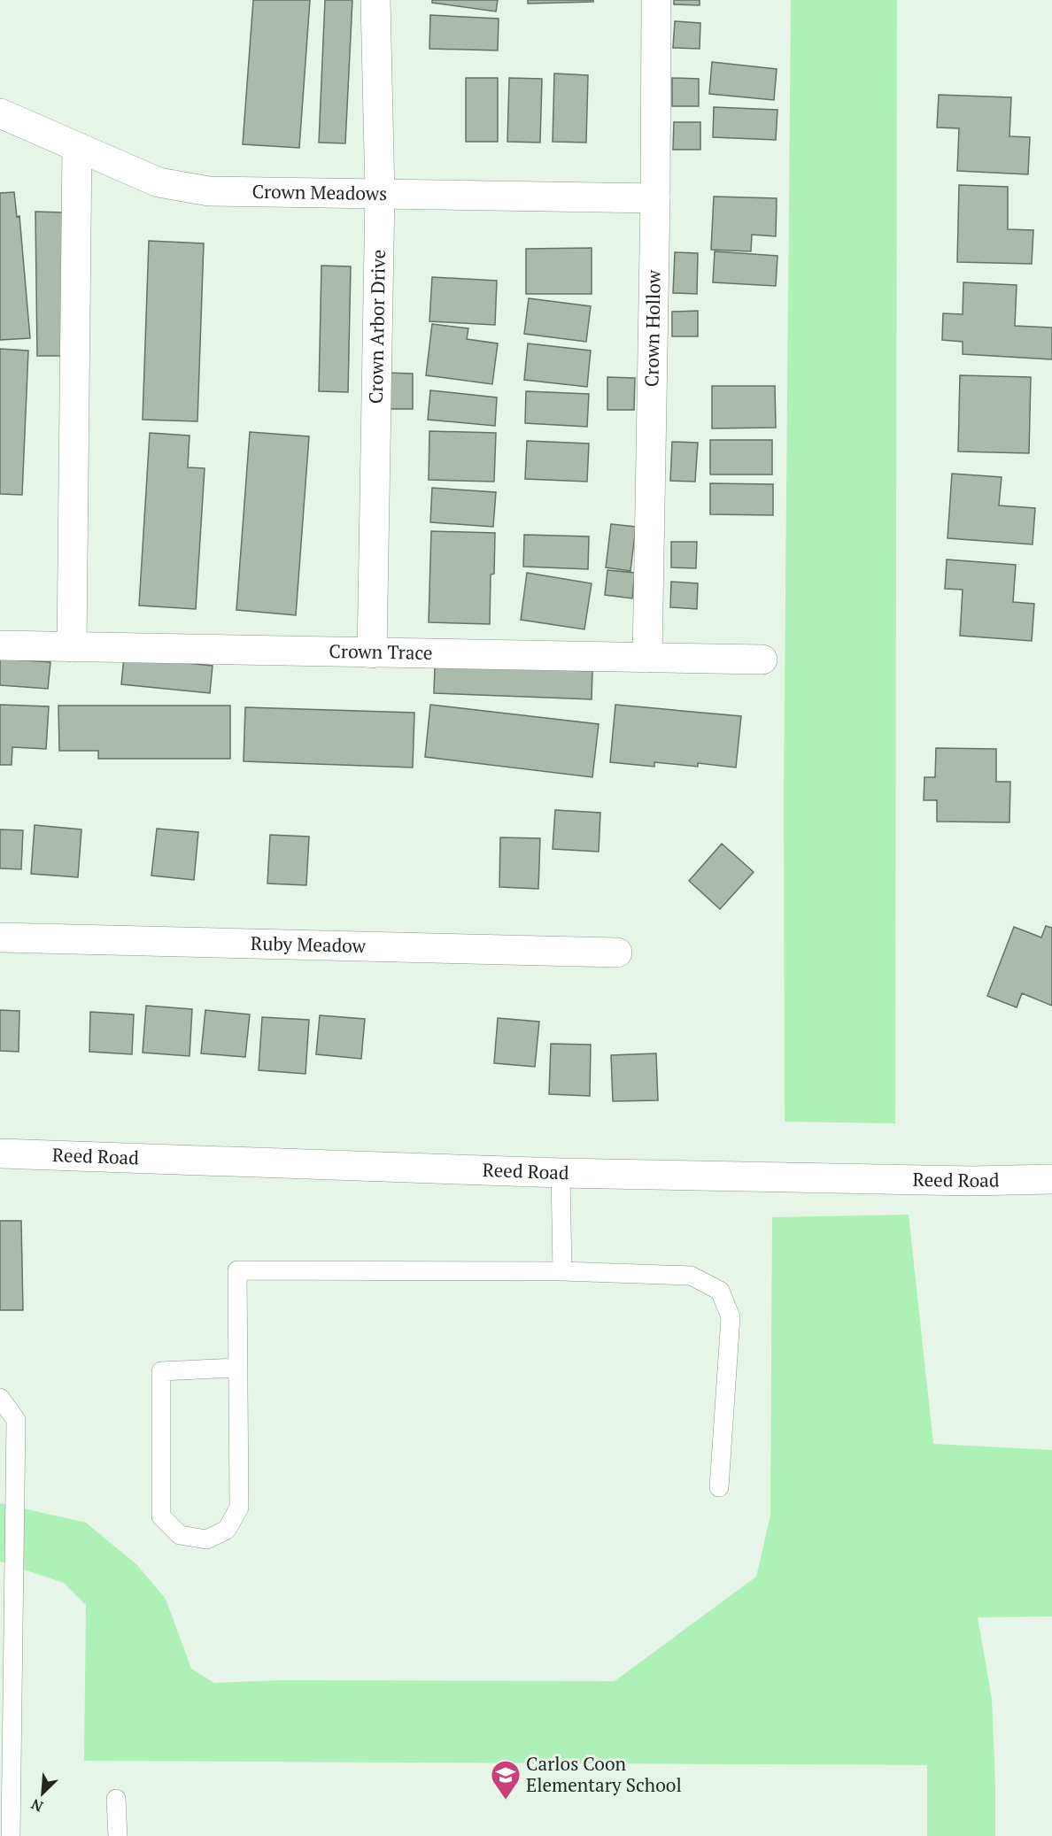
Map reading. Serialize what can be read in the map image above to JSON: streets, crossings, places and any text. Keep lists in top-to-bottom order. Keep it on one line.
{"streets":{"street":["Crown Meadows","Crown Arbor Drive","Crown Hollow","Crown Trace","Ruby Meadow","Reed Road"]},"crossings":[["Crown Meadows","Crown Arbor Drive"],["Crown Meadows","Crown Hollow"],["Crown Arbor Drive","Crown Trace"],["Crown Hollow","Crown Trace"]],"places":{"school or university":["Carlos Coon Elementary School"]},"north":"bottom left"}
